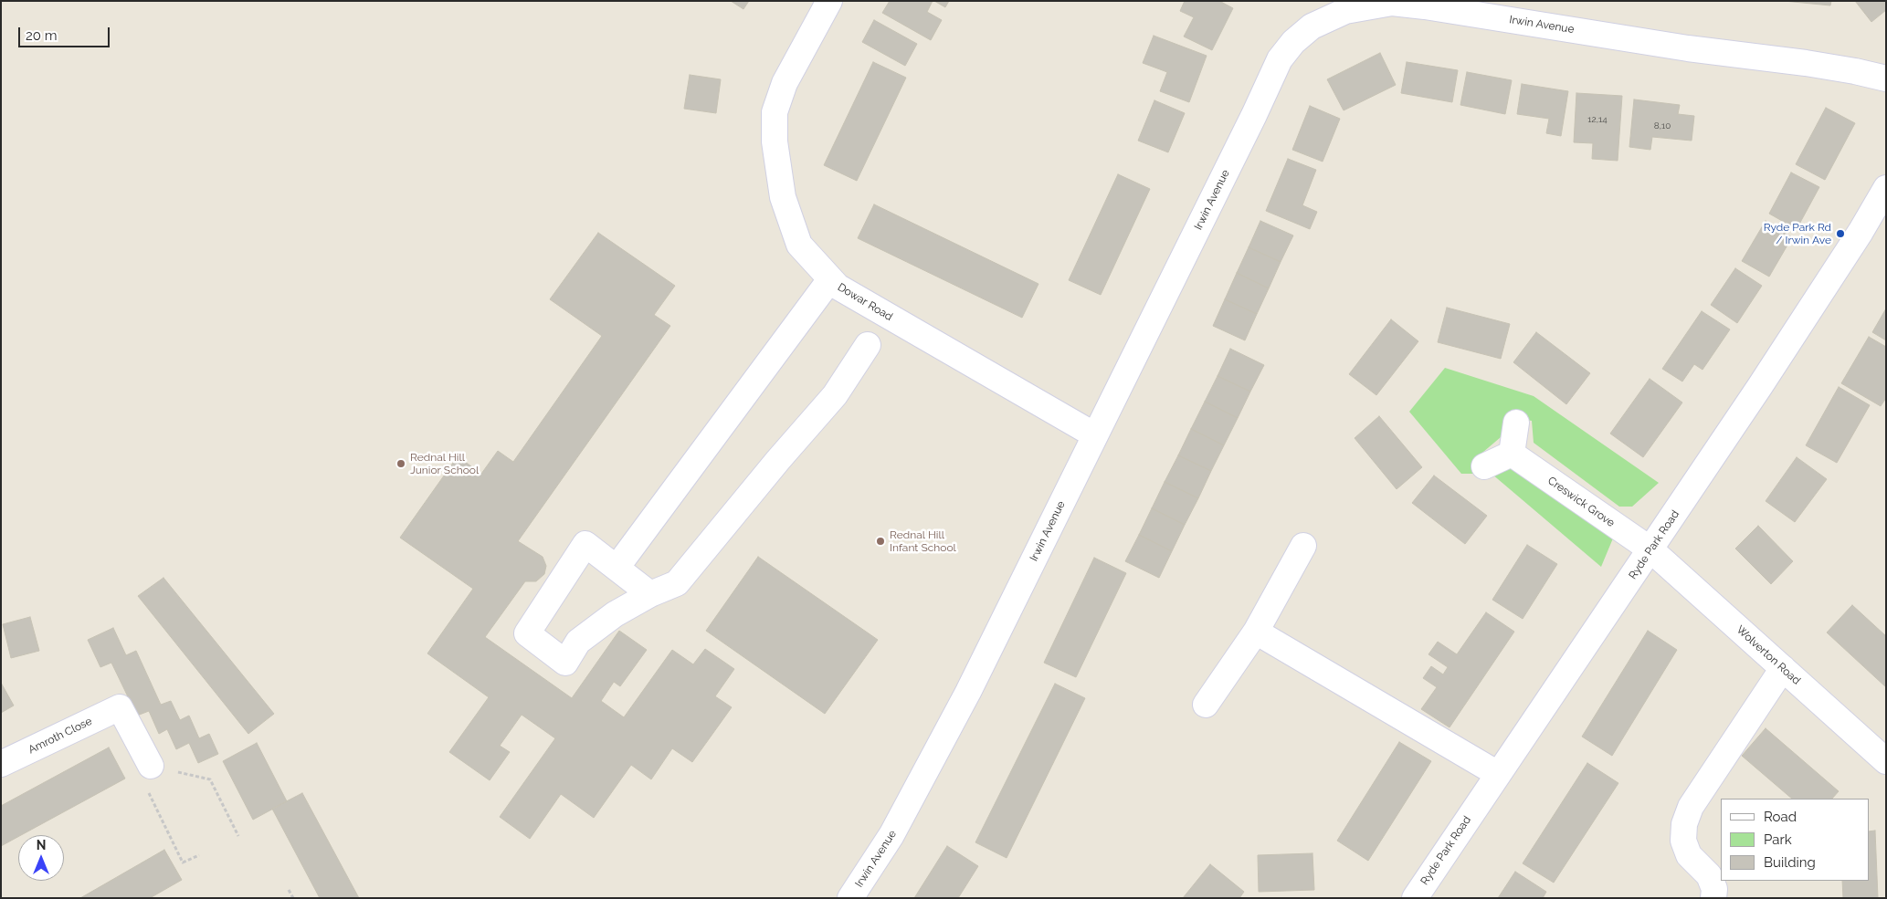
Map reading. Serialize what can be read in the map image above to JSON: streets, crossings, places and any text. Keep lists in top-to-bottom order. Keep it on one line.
{"streets":{"street":["Irwin Avenue","Dowar Road","Creswick Grove","Ryde Park Road","Wolverton Road","Amroth Close"]},"crossings":[["Irwin Avenue","Dowar Road"],["Creswick Grove","Ryde Park Road"],["Creswick Grove","Wolverton Road"],["Ryde Park Road","Wolverton Road"]],"places":["Ryde Park Rd / Irwin Ave","Rednal Hill Junior School","Rednal Hill Infant School"],"house_numbers":["12,14","8,10"],"legend":["Road","Park","Building"],"scale_bar":"20 m","north":"top"}
